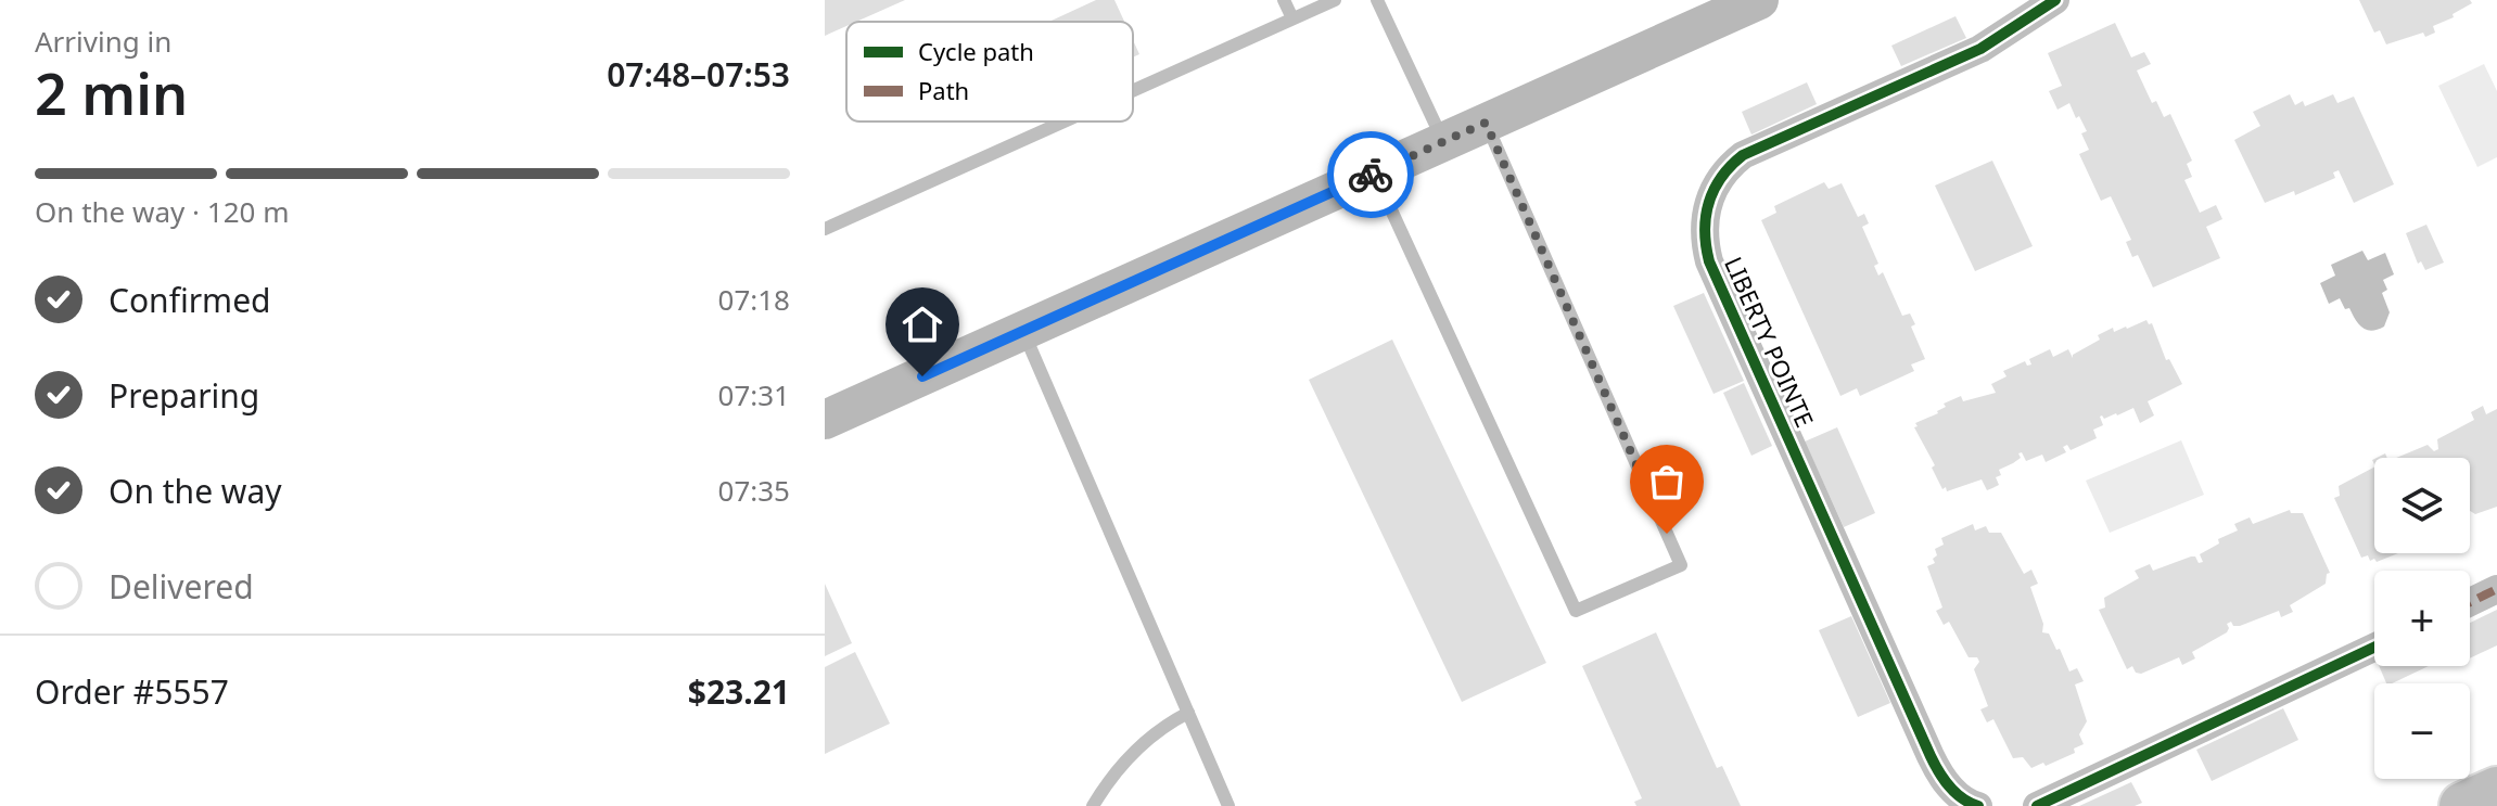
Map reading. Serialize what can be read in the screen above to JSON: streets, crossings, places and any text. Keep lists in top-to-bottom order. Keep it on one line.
{"streets":{"street":["LIBERTY POINTE"]},"legend":["Cycle path","Path"],"page":{"heading":["2 min","Arriving in","07:48–07:53"],"panel":["Order #5557","$23.21"],"bar":"On the way · 120 m","list":[["Confirmed","07:18"],["Preparing","07:31"],["On the way","07:35"],"Delivered"],"map_buttons":["+","−"]}}
